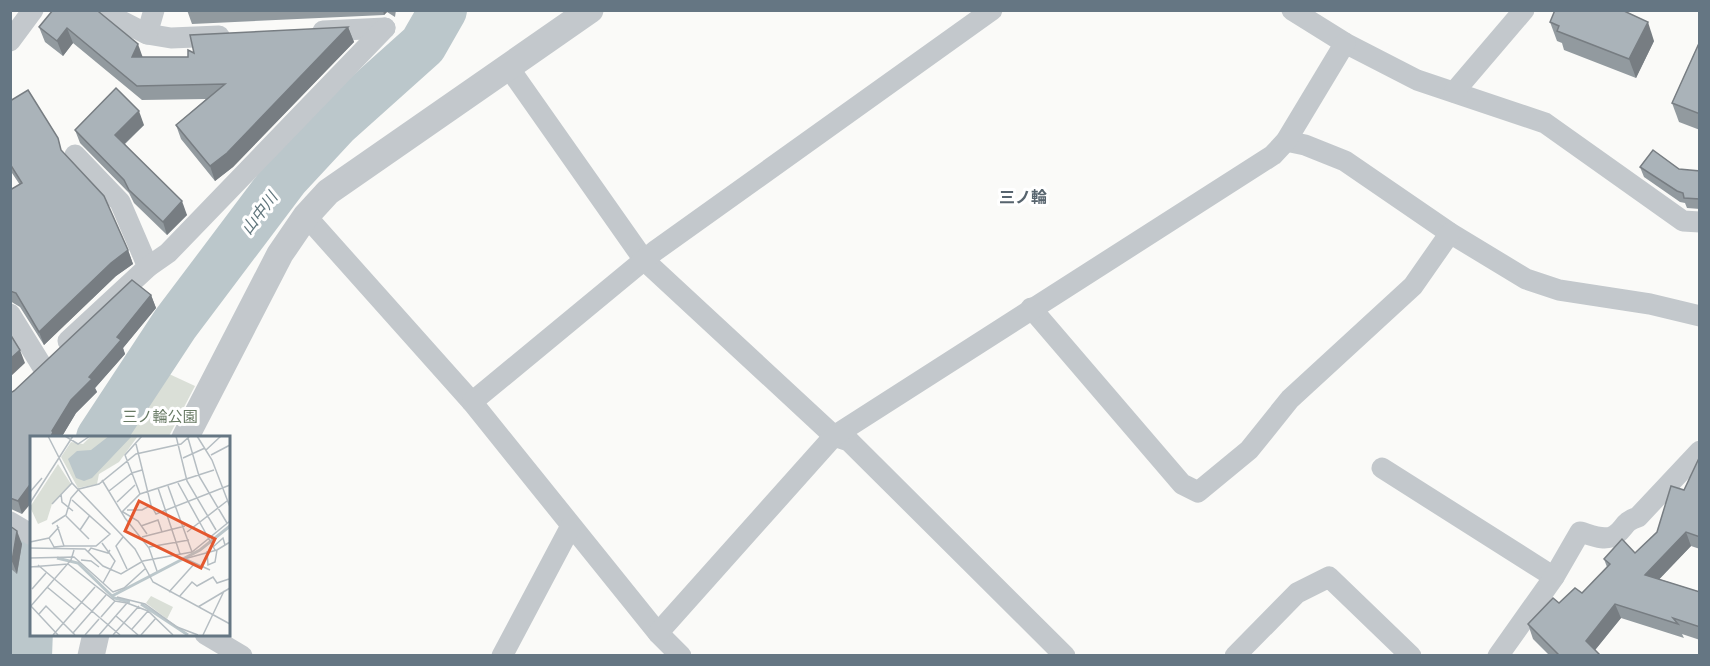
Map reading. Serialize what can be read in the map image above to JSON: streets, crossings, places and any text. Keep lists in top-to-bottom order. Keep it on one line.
{"districts":["三ノ輪"],"water":["山中川"],"parks":["三ノ輪公園"]}
